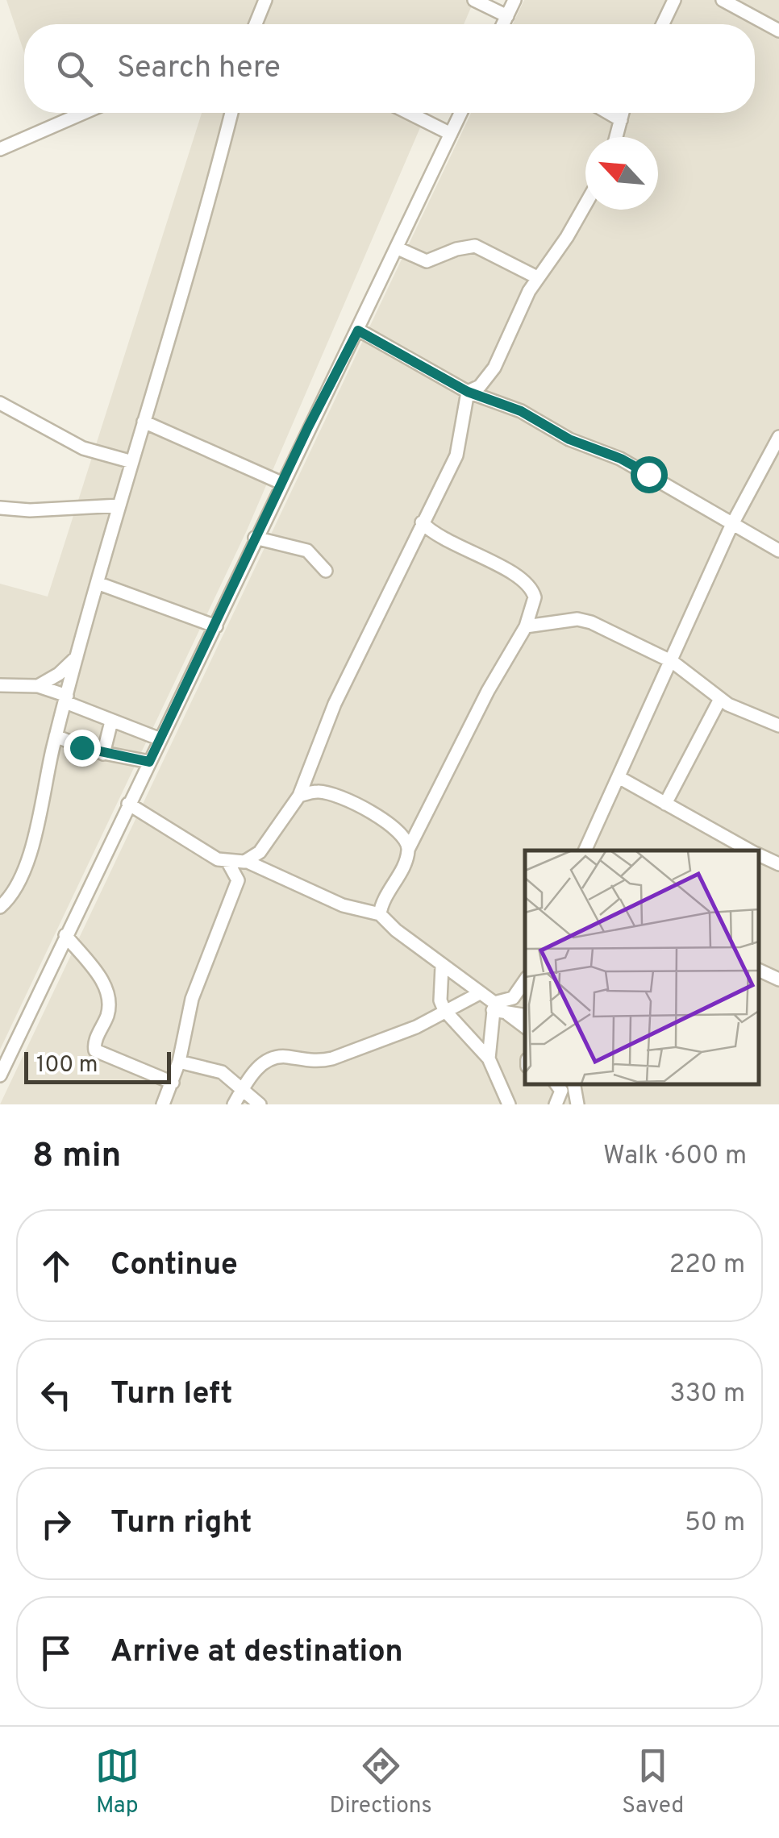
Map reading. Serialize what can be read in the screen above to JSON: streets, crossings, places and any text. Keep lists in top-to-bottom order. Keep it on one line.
{"scale_bar":"100 m","north":"top left","page":{"search":"Search here","scale":"100 m","heading":["8 min","Walk · 600 m"],"list":[["Continue","220 m"],["Turn left","330 m"],["Turn right","50 m"],"Arrive at destination"],"nav":["Map","Directions","Saved"]}}
